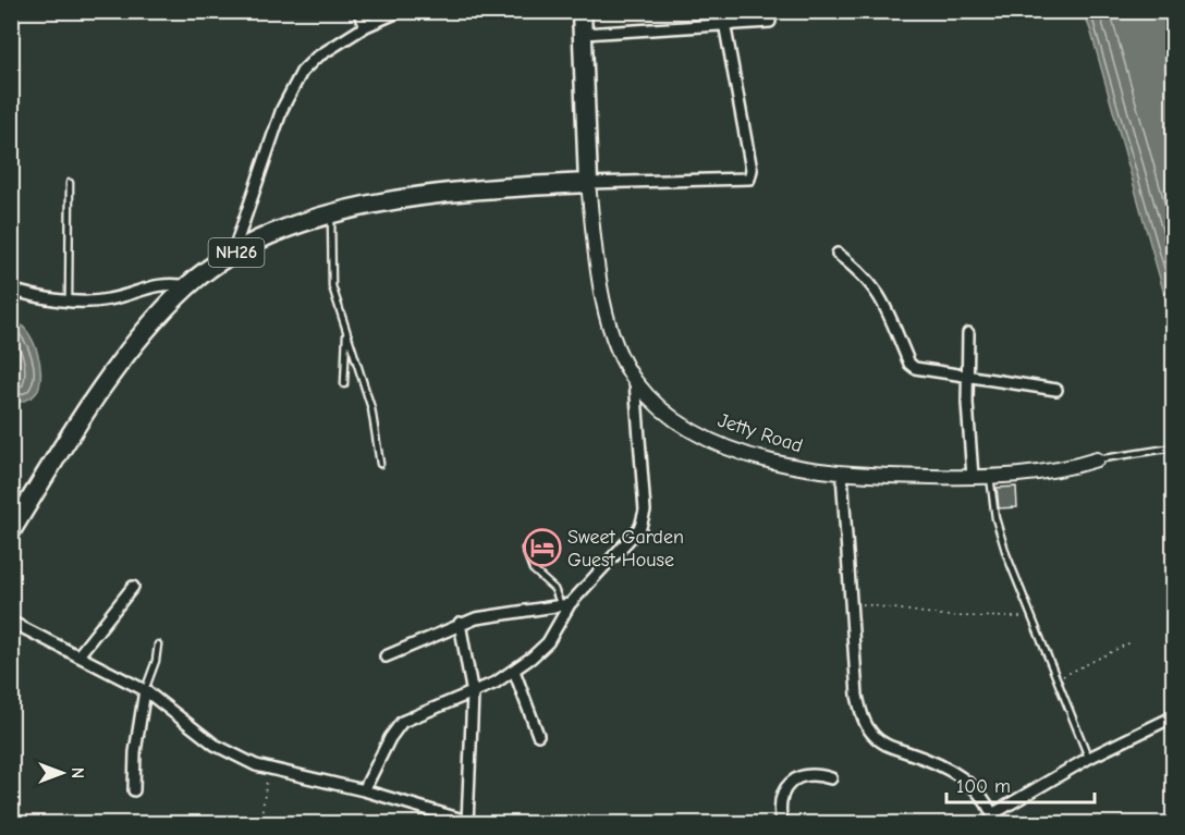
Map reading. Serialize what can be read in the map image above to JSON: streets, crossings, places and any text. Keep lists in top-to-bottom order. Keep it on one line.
{"streets":{"highway":["NH26"],"street":["Jetty Road"]},"crossings":[["NH26","Jetty Road"]],"places":{"hotel":["Sweet Garden Guest House"]},"scale_bar":"100 m","north":"right"}
